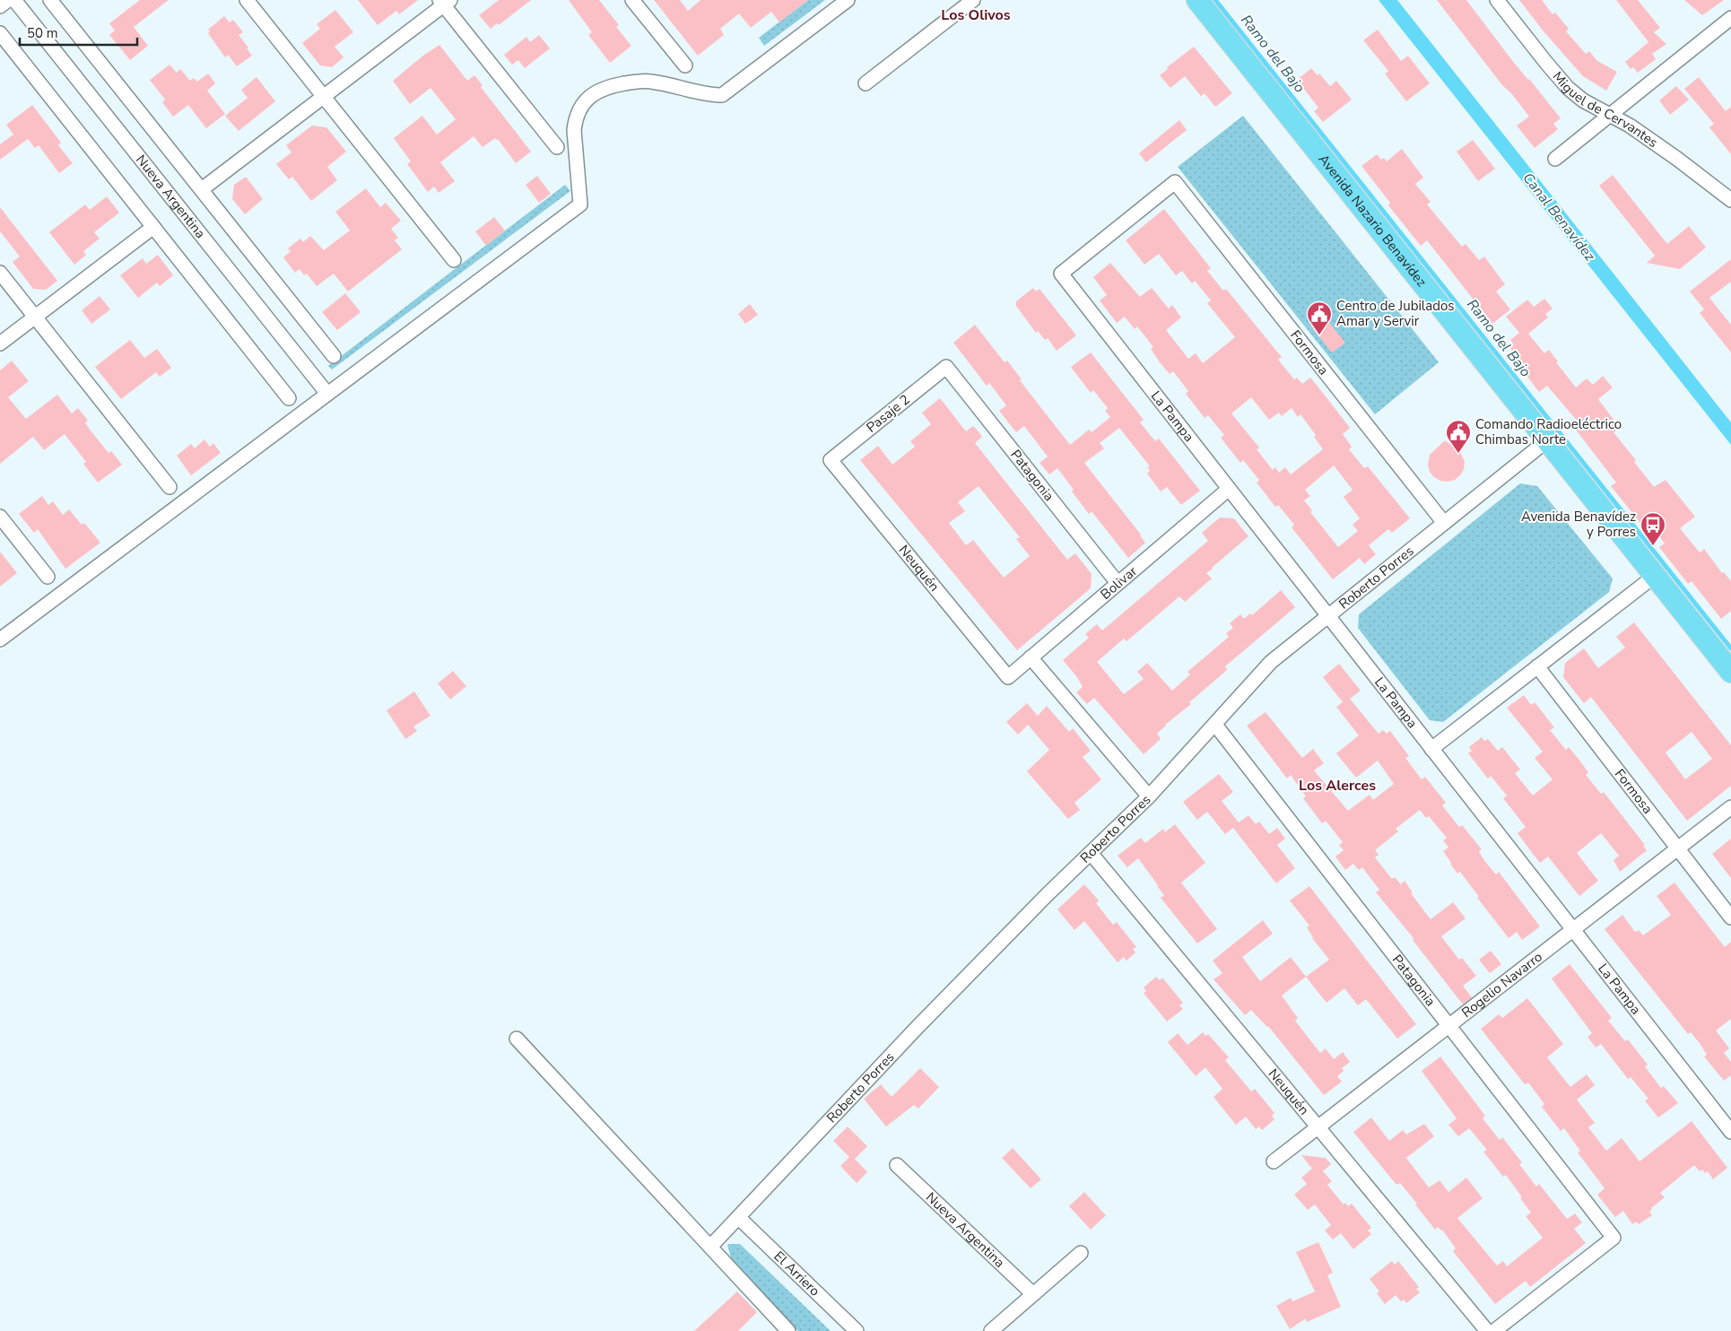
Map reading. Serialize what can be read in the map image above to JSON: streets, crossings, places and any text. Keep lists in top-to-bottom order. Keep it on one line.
{"streets":{"main road":["Avenida Nazario Benavídez"],"street":["Miguel de Cervantes","Nueva Argentina","Formosa","Pasaje 2","La Pampa","Patagonia","Neuquén","Roberto Porres","Bolivar","Rogelio Navarro","El Arriero"]},"crossings":[["Avenida Nazario Benavídez","Roberto Porres"],["Formosa","La Pampa"],["Formosa","Roberto Porres"],["Formosa","Rogelio Navarro"],["Pasaje 2","Patagonia"],["Pasaje 2","Neuquén"],["La Pampa","Roberto Porres"],["La Pampa","Bolivar"],["La Pampa","Rogelio Navarro"],["Patagonia","Roberto Porres"],["Patagonia","Bolivar"],["Patagonia","Rogelio Navarro"],["Neuquén","Roberto Porres"],["Neuquén","Bolivar"],["Neuquén","Rogelio Navarro"],["Roberto Porres","El Arriero"]],"districts":["Los Olivos","Los Alerces"],"water":["Ramo del Bajo","Canal Benavídez"],"places":{"public building":["Centro de Jubilados Amar y Servir","Comando Radioeléctrico Chimbas Norte"],"bus stop":["Avenida Benavídez y Porres"]},"scale_bar":"50 m"}
